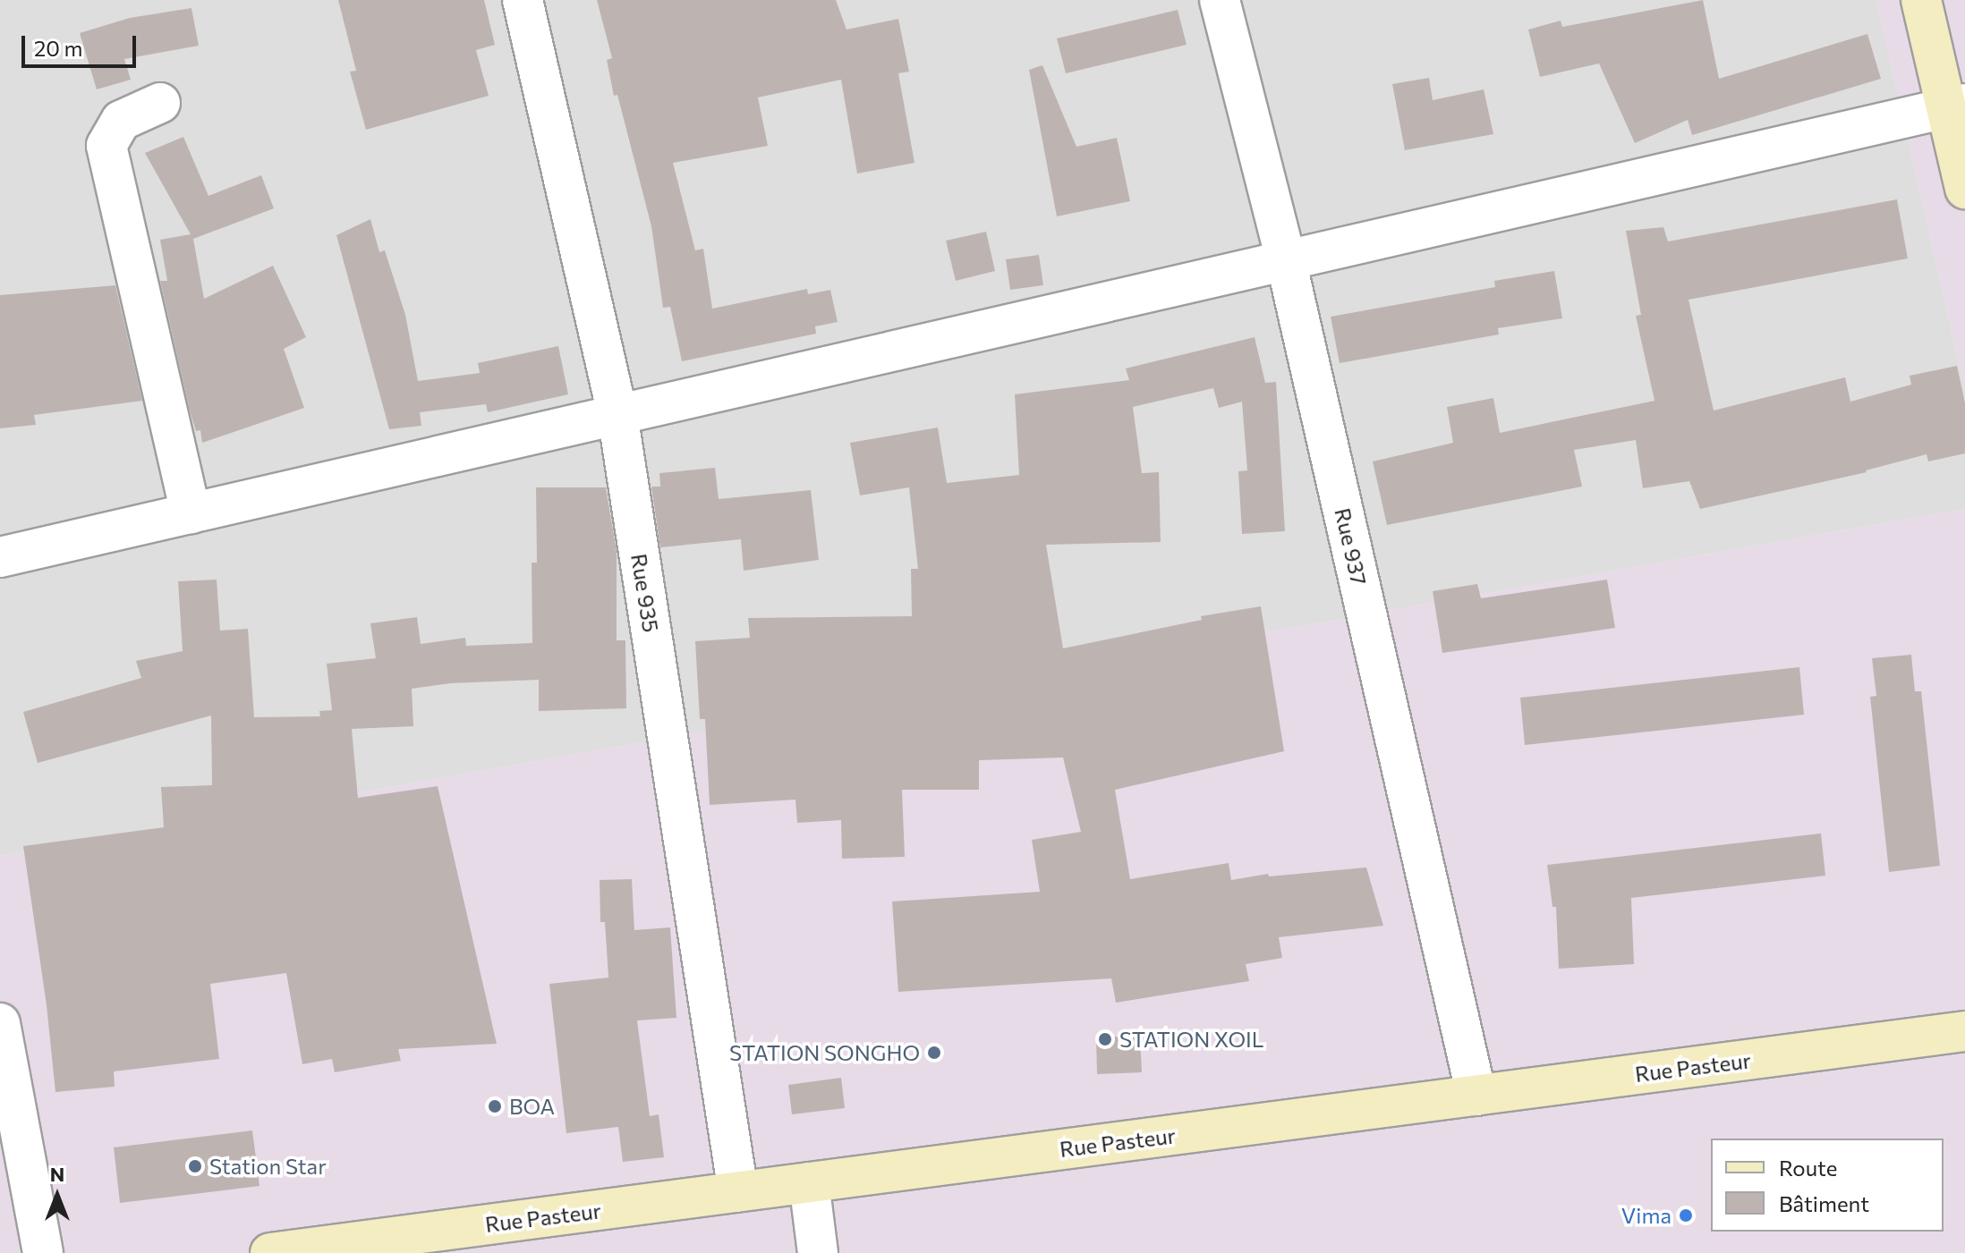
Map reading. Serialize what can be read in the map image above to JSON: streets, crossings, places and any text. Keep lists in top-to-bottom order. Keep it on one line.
{"streets":{"main road":["Rue Pasteur"],"street":["Rue 937","Rue 935"]},"crossings":[["Rue 937","Rue Pasteur"],["Rue 935","Rue Pasteur"]],"places":["STATION XOIL","STATION SONGHO","BOA","Station Star","Vima"],"legend":["Route","Bâtiment"],"scale_bar":"20 m","north":"top"}
